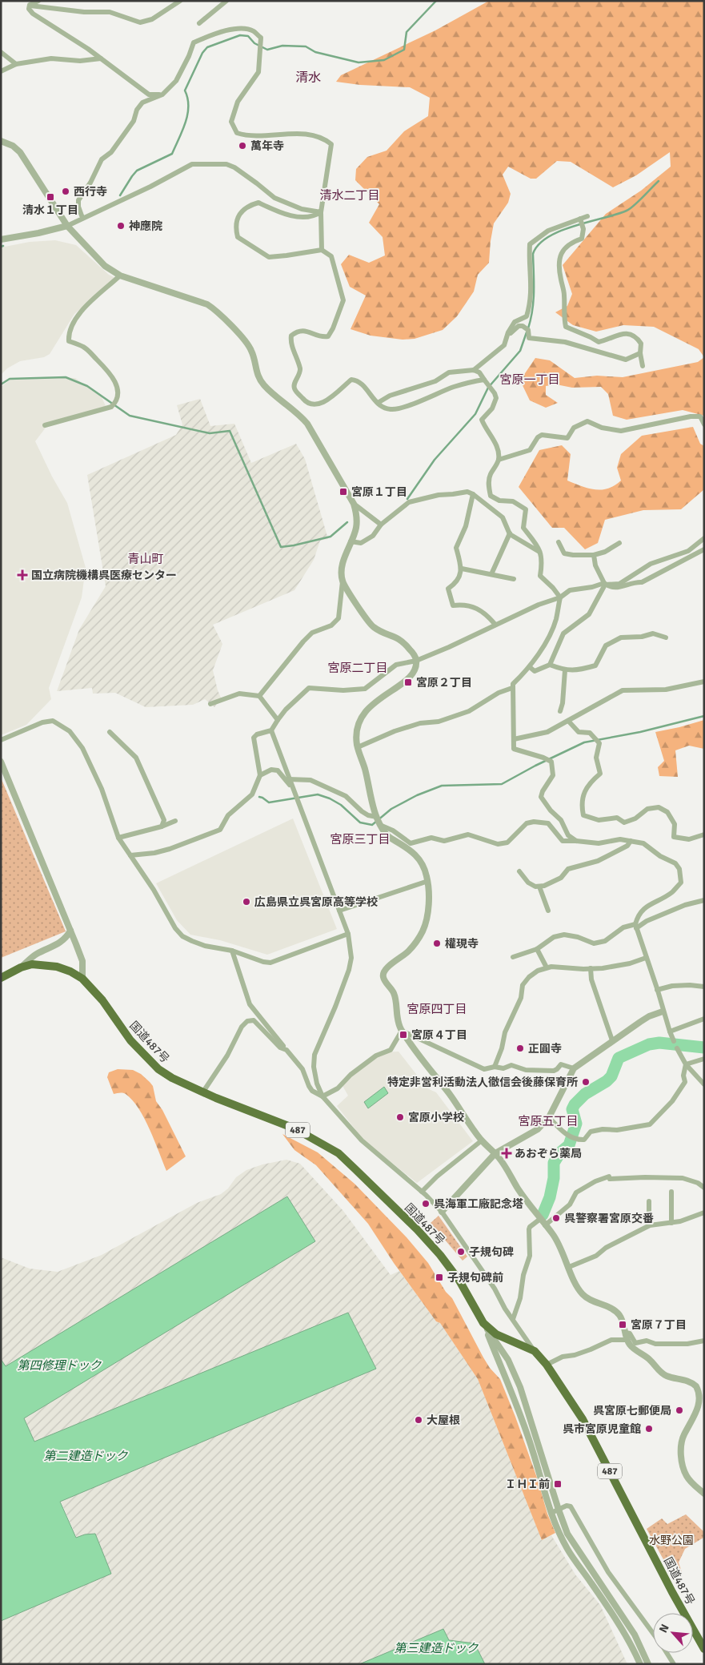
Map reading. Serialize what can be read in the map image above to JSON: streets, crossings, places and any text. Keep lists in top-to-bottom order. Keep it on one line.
{"streets":{"highway":["国道487号","487"]},"districts":["清水","清水二丁目","宮原一丁目","青山町","宮原二丁目","宮原三丁目","宮原四丁目","宮原五丁目"],"water":["第四修理ドック","第二建造ドック","第三建造ドック"],"parks":["水野公園"],"places":{"other":["萬年寺","西行寺","神應院","広島県立呉宮原高等学校","權現寺","正圓寺","特定非営利活動法人徹信会後藤保育所","宮原小学校","呉海軍工廠記念塔","呉警察署宮原交番","子規句碑","呉宮原七郵便局","大屋根","呉市宮原児童館"],"transit":["清水１丁目","宮原１丁目","宮原２丁目","宮原４丁目","子規句碑前","宮原７丁目","ＩＨＩ前"],"health":["国立病院機構呉医療センター","あおぞら薬局"]},"north":"top left"}
